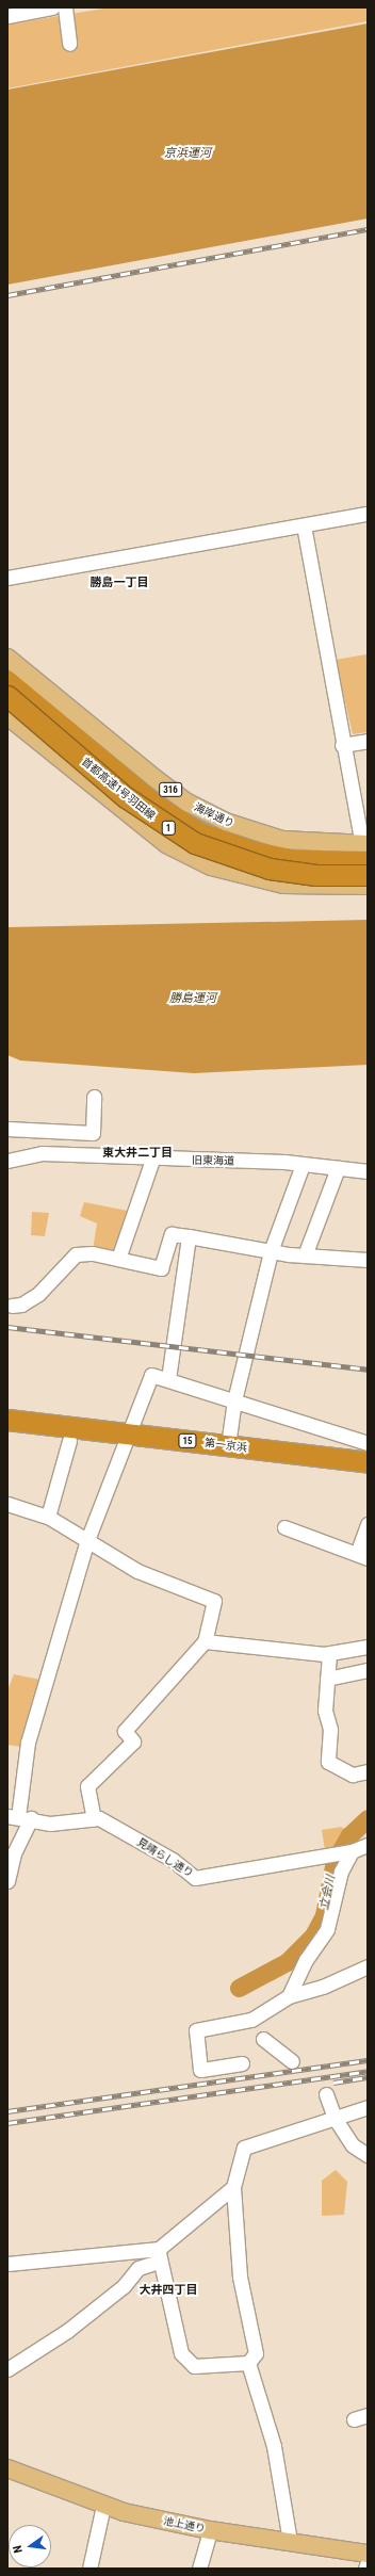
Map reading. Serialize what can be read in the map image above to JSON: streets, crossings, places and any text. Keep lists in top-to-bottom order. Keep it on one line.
{"streets":{"highway":["首都高速1号羽田線","1","15","第一京浜"],"main road":["316","海岸通り","池上通り"],"street":["旧東海道","見晴らし通り"]},"crossings":[["首都高速1号羽田線","海岸通り"]],"districts":["勝島一丁目","東大井二丁目","大井四丁目"],"water":["京浜運河","勝島運河","立会川"],"north":"left"}
